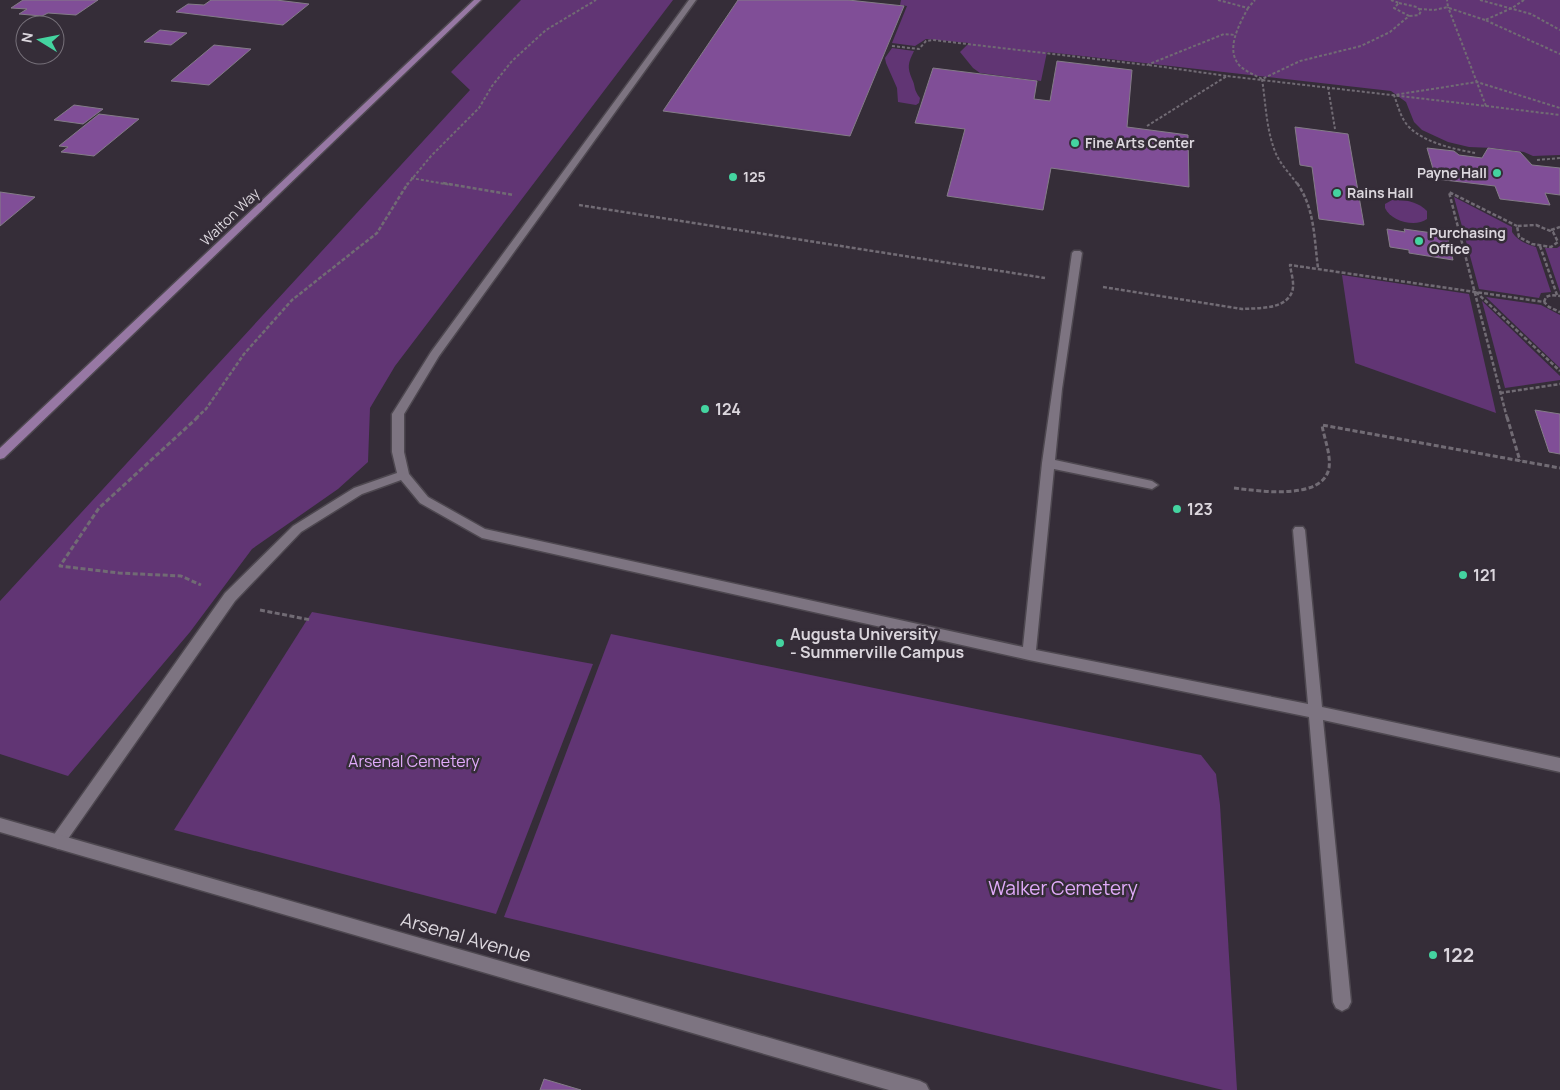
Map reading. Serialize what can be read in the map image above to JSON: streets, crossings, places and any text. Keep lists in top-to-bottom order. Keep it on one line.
{"streets":{"main road":["Walton Way"],"street":["Arsenal Avenue"]},"parks":["Arsenal Cemetery","Walker Cemetery"],"places":["Fine Arts Center","Payne Hall","125","Rains Hall","Purchasing Office","124","123","121","Augusta University - Summerville Campus","122"],"north":"left"}
